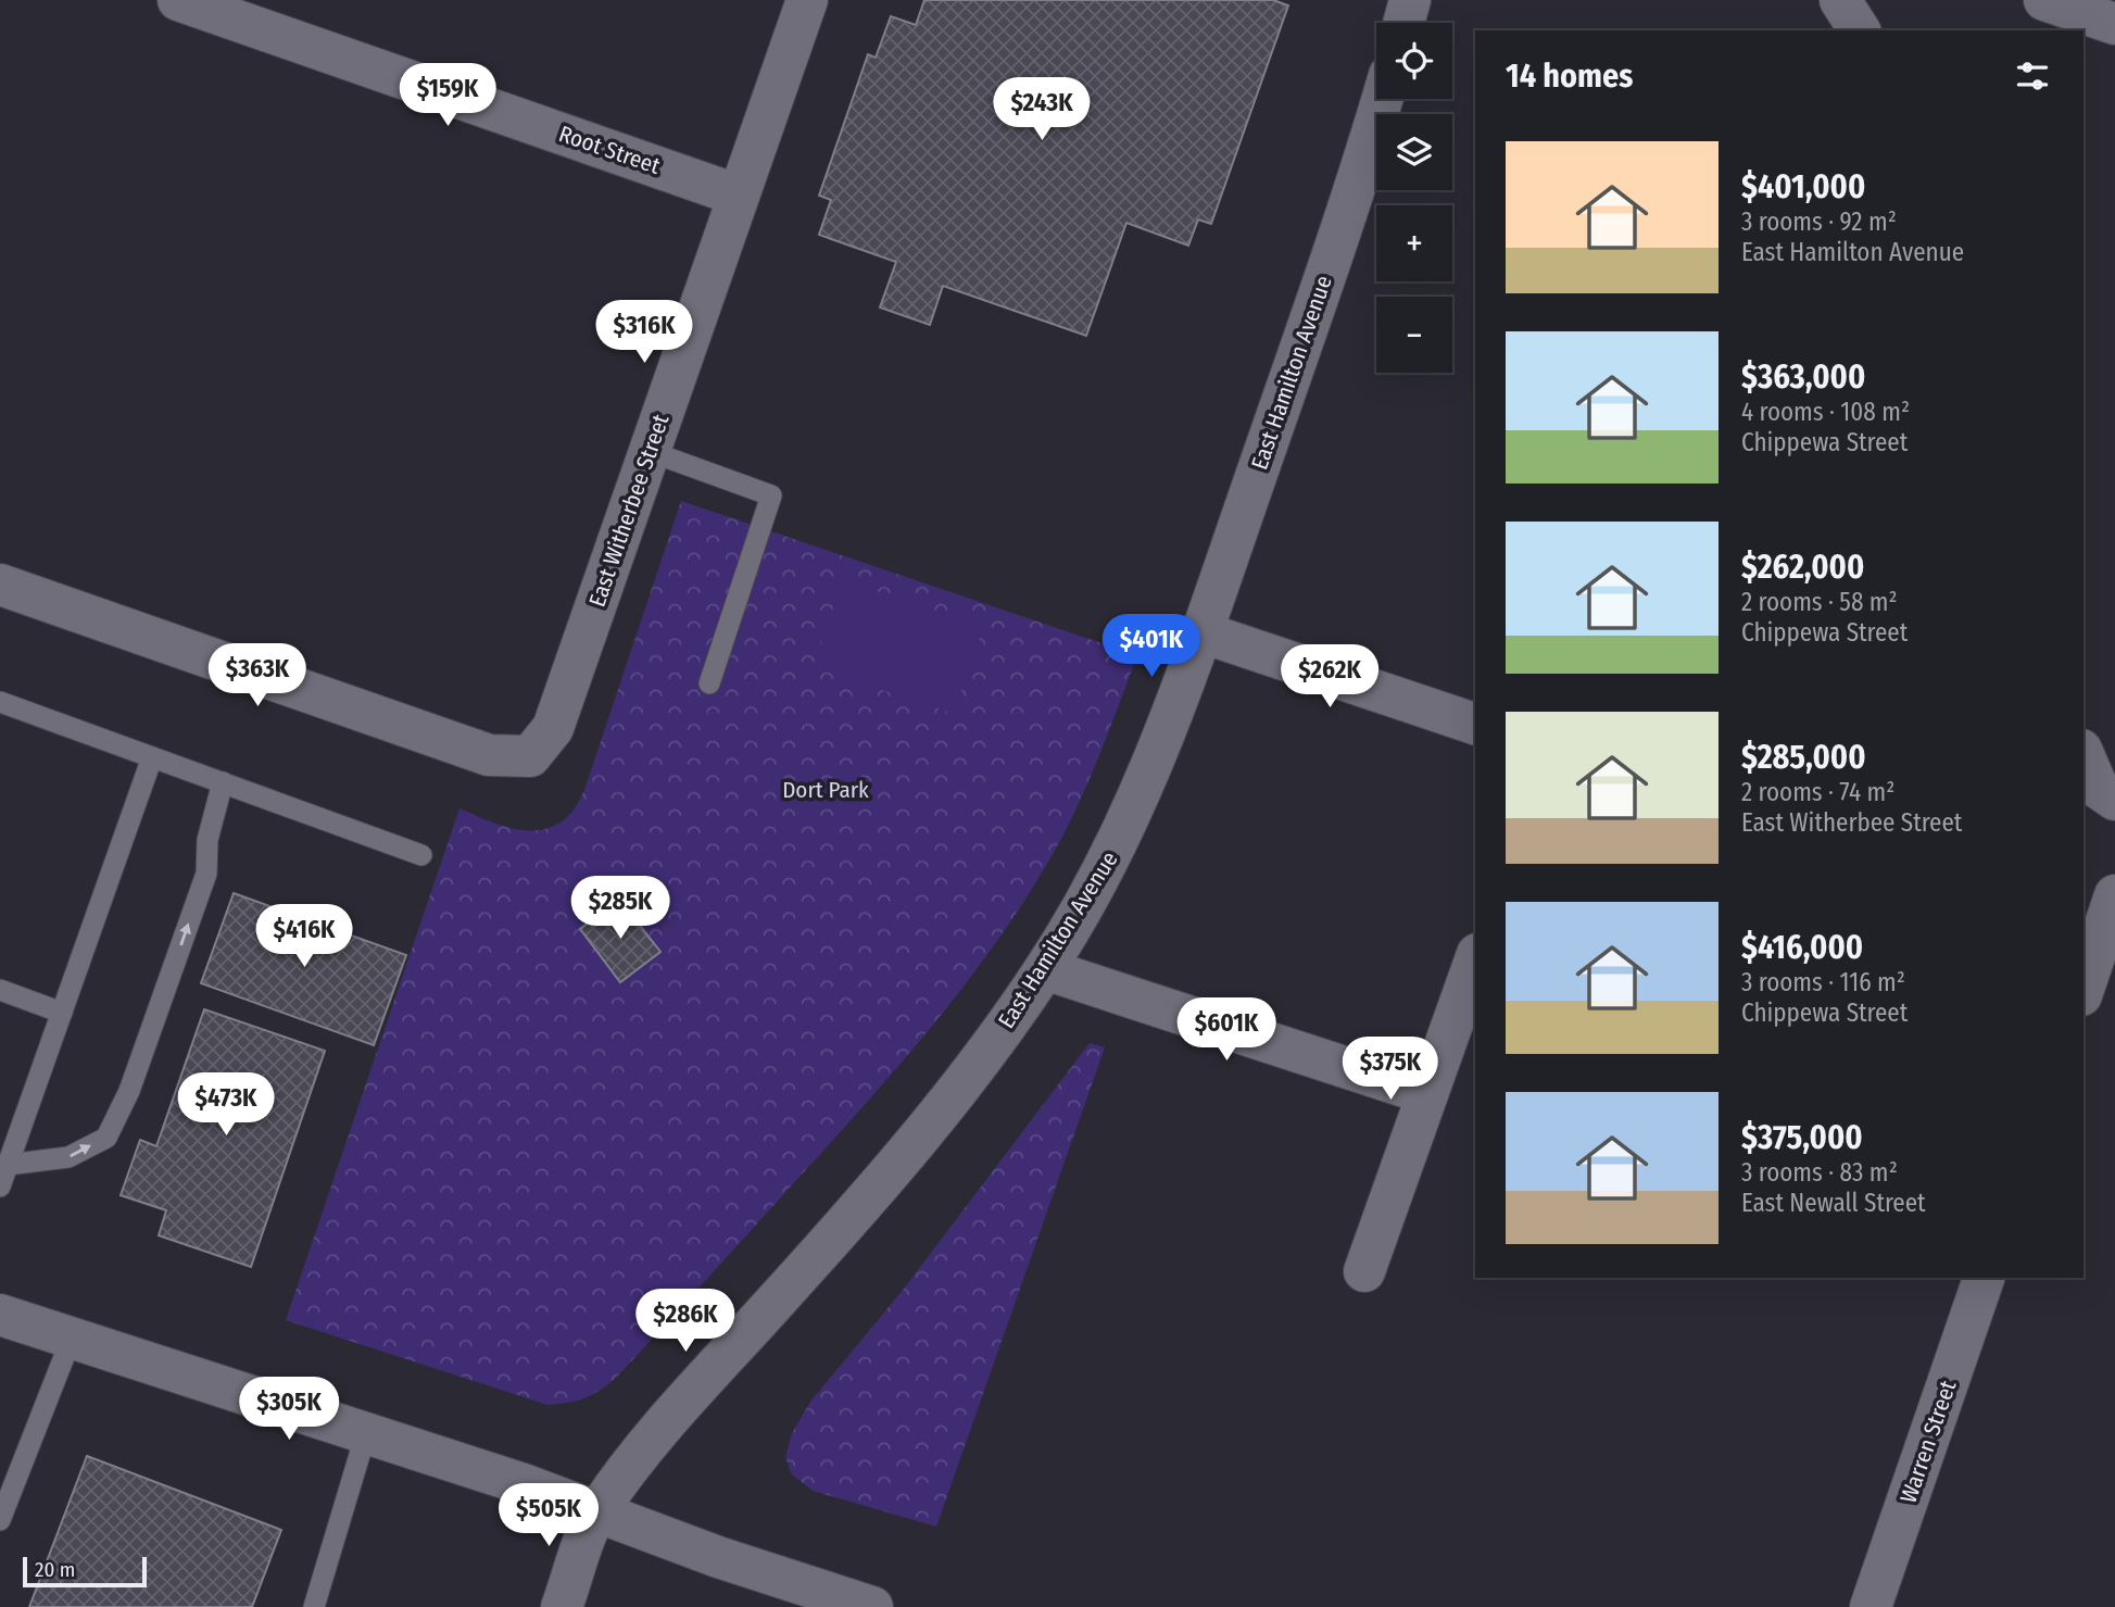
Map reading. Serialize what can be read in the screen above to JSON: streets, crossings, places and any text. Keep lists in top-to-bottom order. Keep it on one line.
{"streets":{"street":["Root Street","East Hamilton Avenue","East Witherbee Street","Warren Street"]},"crossings":[["Root Street","East Witherbee Street"]],"parks":["Dort Park"],"scale_bar":"20 m","page":{"map_buttons":["+","−"],"heading":"14 homes","price":["$159K","$243K","$316K","$401K","$363K","$262K","$285K","$416K","$601K","$375K","$473K","$286K","$305K","$505K"],"list":[{"name":"$401,000","note":"3 rooms · 92 m² · East Hamilton Avenue"},{"name":"$363,000","note":"4 rooms · 108 m² · Chippewa Street"},{"name":"$262,000","note":"2 rooms · 58 m² · Chippewa Street"},{"name":"$285,000","note":"2 rooms · 74 m² · East Witherbee Street"},{"name":"$416,000","note":"3 rooms · 116 m² · Chippewa Street"},{"name":"$375,000","note":"3 rooms · 83 m² · East Newall Street"}],"scale":"20 m"}}
